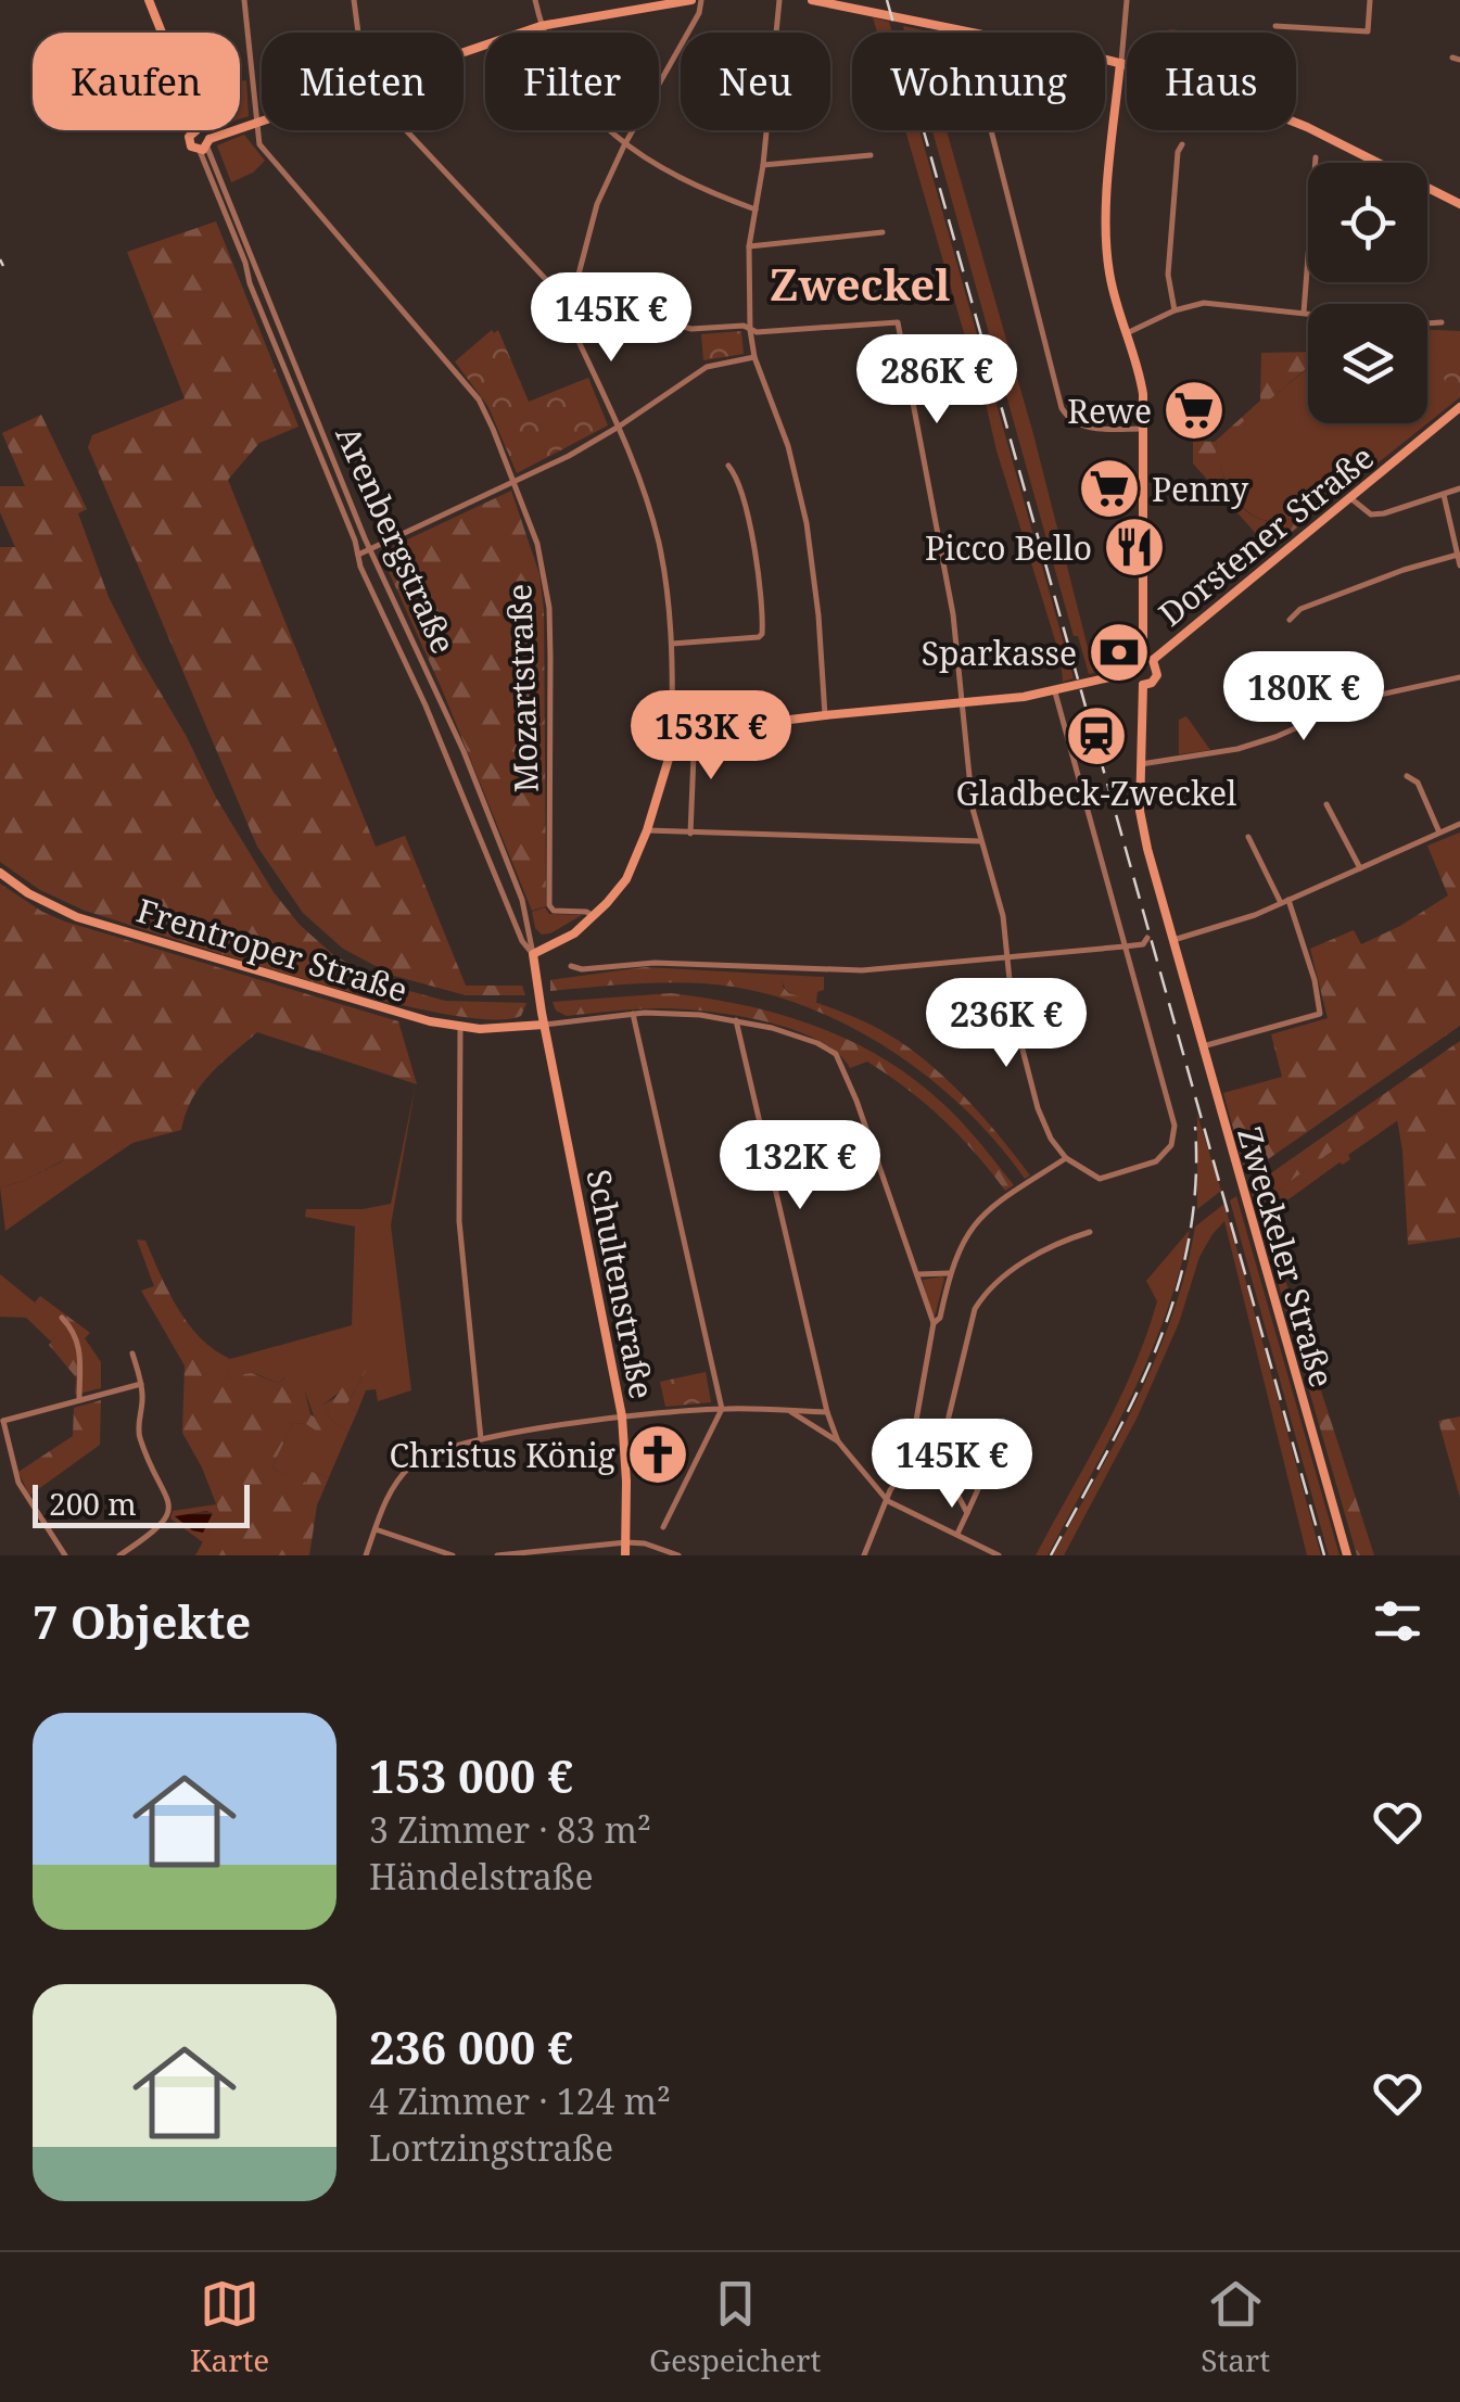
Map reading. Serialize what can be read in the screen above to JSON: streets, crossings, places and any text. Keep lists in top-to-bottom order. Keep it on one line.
{"streets":{"street":["Dorstener Straße","Arenbergstraße","Mozartstraße","Frentroper Straße","Zweckeler Straße","Schultenstraße"]},"crossings":[["Dorstener Straße","Zweckeler Straße"],["Arenbergstraße","Frentroper Straße"],["Arenbergstraße","Schultenstraße"],["Frentroper Straße","Schultenstraße"]],"districts":["Zweckel"],"places":{"supermarket":["Rewe","Penny"],"restaurant":["Picco Bello"],"bank":["Sparkasse"],"station":["Gladbeck-Zweckel"],"church":["Christus König"]},"scale_bar":"200 m","page":{"chip":["Kaufen","Mieten","Filter","Neu","Wohnung","Haus"],"price":["145K €","286K €","180K €","153K €","236K €","132K €","145K €"],"scale":"200 m","heading":"7 Objekte","list":[{"name":"153 000 €","note":"3 Zimmer · 83 m² · Händelstraße"},{"name":"236 000 €","note":"4 Zimmer · 124 m² · Lortzingstraße"}],"tabs":["Karte","Gespeichert","Start"]}}
